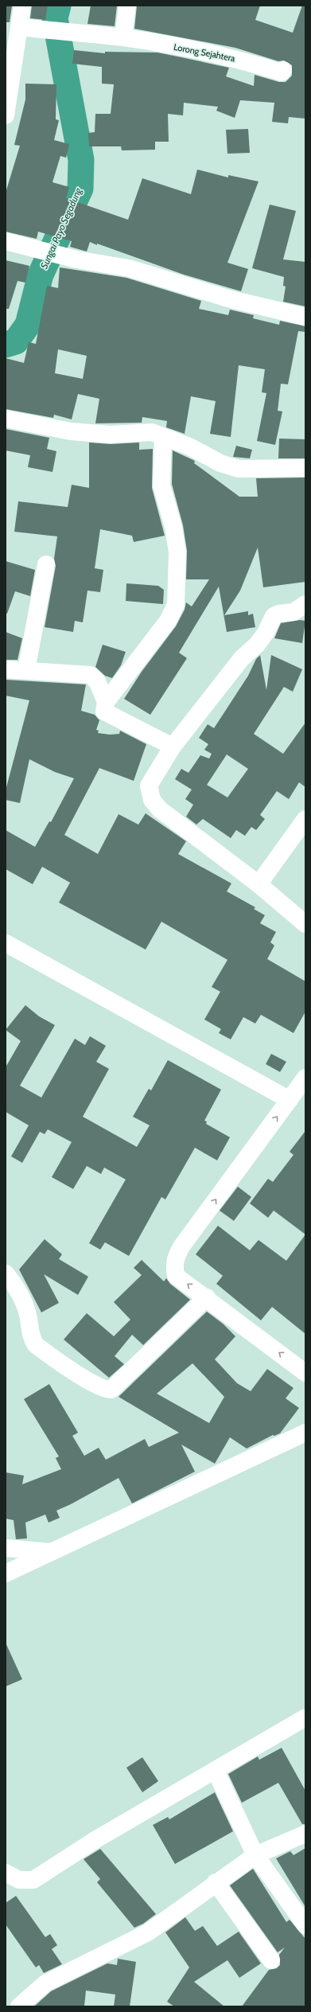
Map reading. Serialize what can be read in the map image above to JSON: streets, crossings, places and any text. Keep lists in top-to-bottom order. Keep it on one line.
{"streets":{"street":["Lorong Sejahtera"]},"water":["Sungai Payo Segadung"]}
